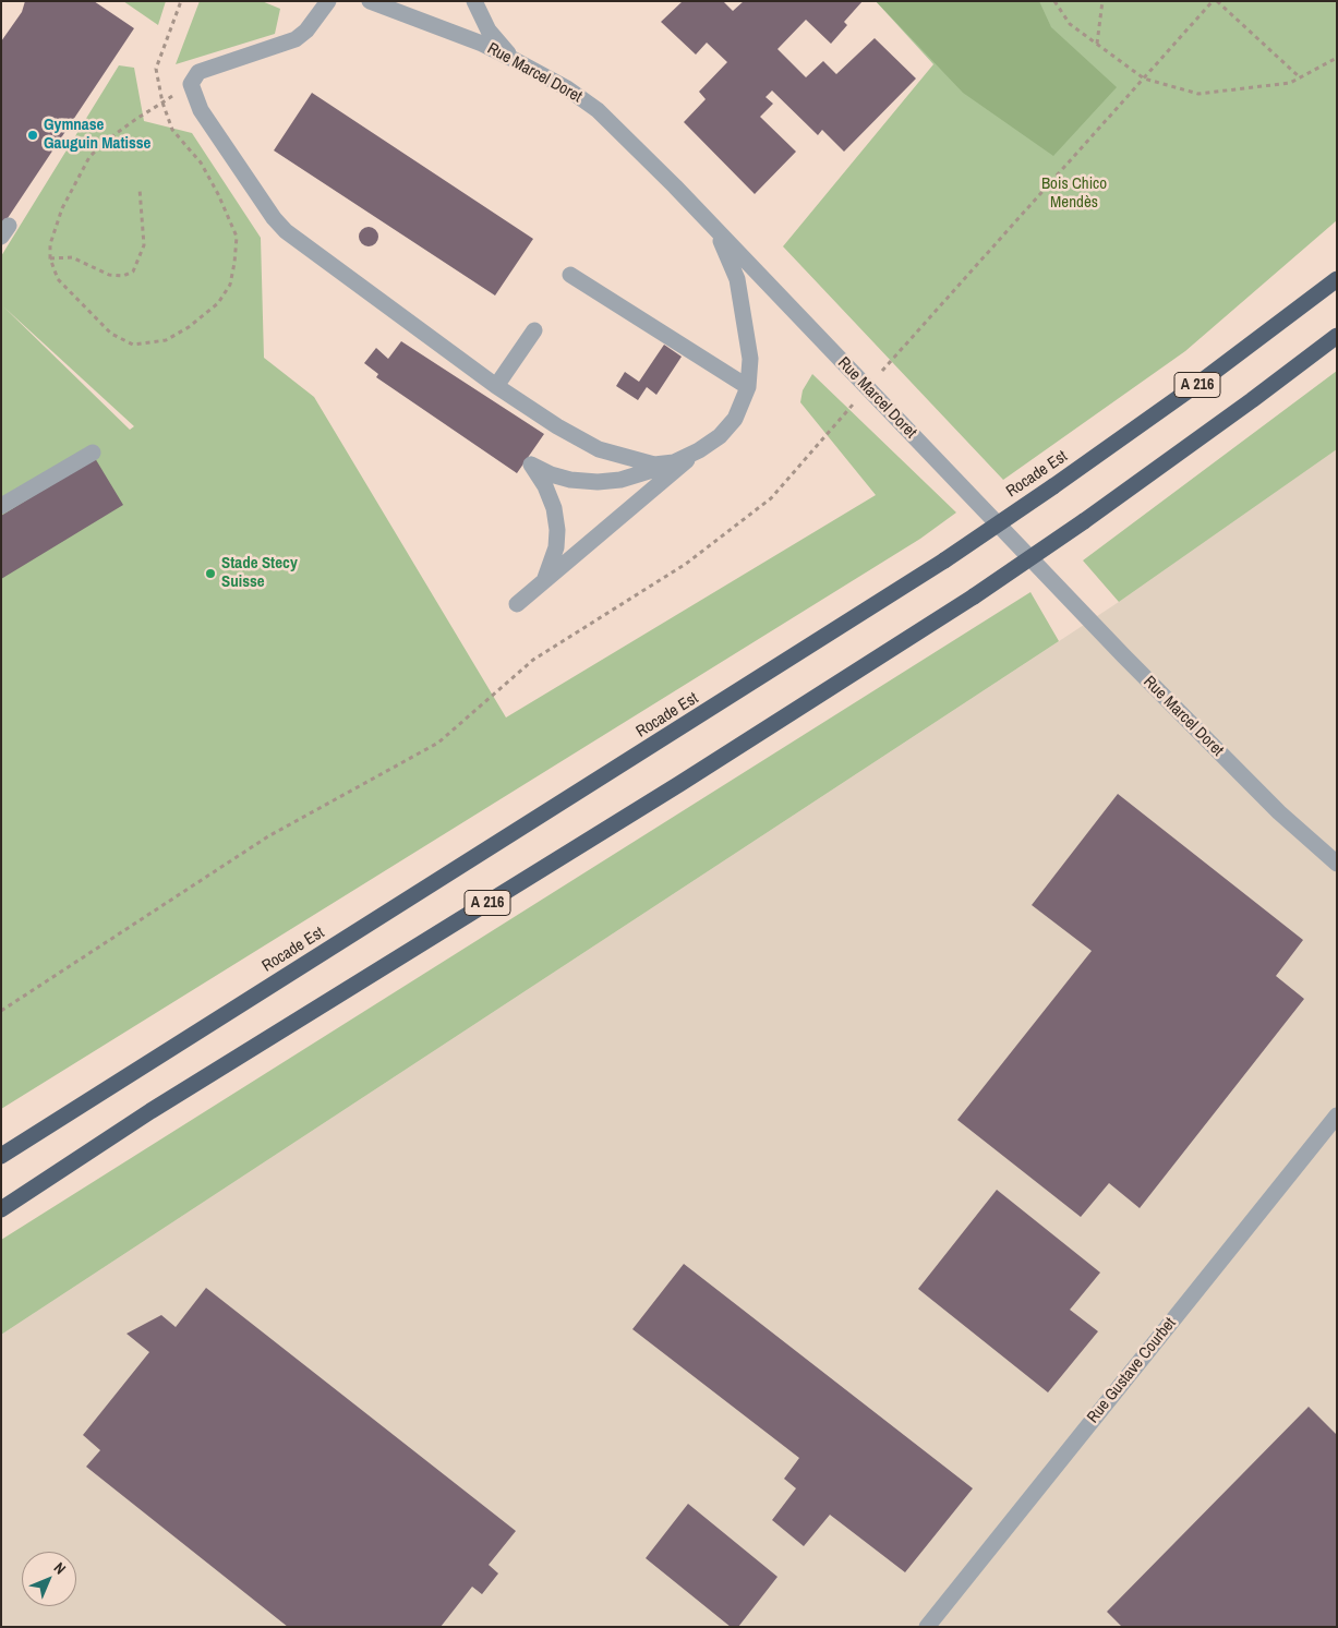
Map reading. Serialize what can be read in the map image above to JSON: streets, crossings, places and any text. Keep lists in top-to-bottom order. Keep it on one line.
{"streets":{"highway":["A 216","Rocade Est"],"street":["Rue Marcel Doret","Rue Gustave Courbet"]},"parks":["Bois Chico Mendès"],"places":["Gymnase Gauguin Matisse","Stade Stecy Suisse"],"north":"top right"}
